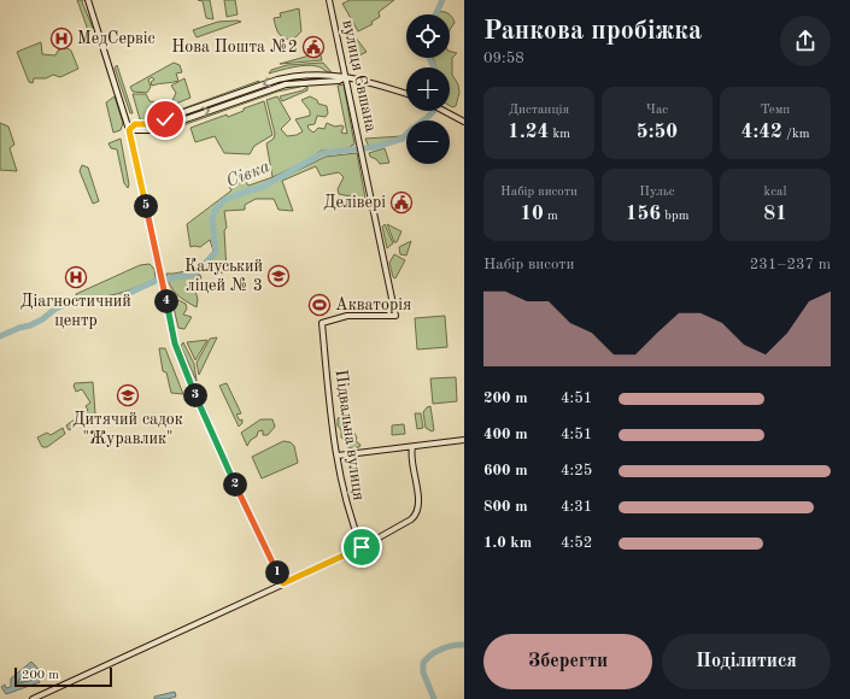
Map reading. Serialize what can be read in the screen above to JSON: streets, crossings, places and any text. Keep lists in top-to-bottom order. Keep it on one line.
{"streets":{"main road":["вулиця Євшана","Підвальна вулиця"]},"crossings":[["вулиця Євшана","Підвальна вулиця"]],"water":["Сівка"],"places":{"hospital":["МедСервіс","Діагностичний центр"],"public building":["Нова Пошта №2","Делівері"],"school or university":["Калуський ліцей № 3","Дитячий садок \"Журавлик\""],"sports":["Акваторія"]},"scale_bar":"200 m","page":{"heading":["Ранкова пробіжка","09:58"],"map_buttons":["+","−"],"stats":[["Дистанція","1.24 km"],["Час","5:50"],["Темп","4:42 /km"],["Набір висоти","10 m"],["Пульс","156 bpm"],["kcal","81"]],"pins":["5","4","3","2","1"],"chart":["Набір висоти","231–237 m"],"list":[{"name":"200 m","note":"4:51"},{"name":"400 m","note":"4:51"},{"name":"600 m","note":"4:25"},{"name":"800 m","note":"4:31"},{"name":"1.0 km","note":"4:52"}],"buttons":["Зберегти","Поділитися"],"scale":"200 m"}}
